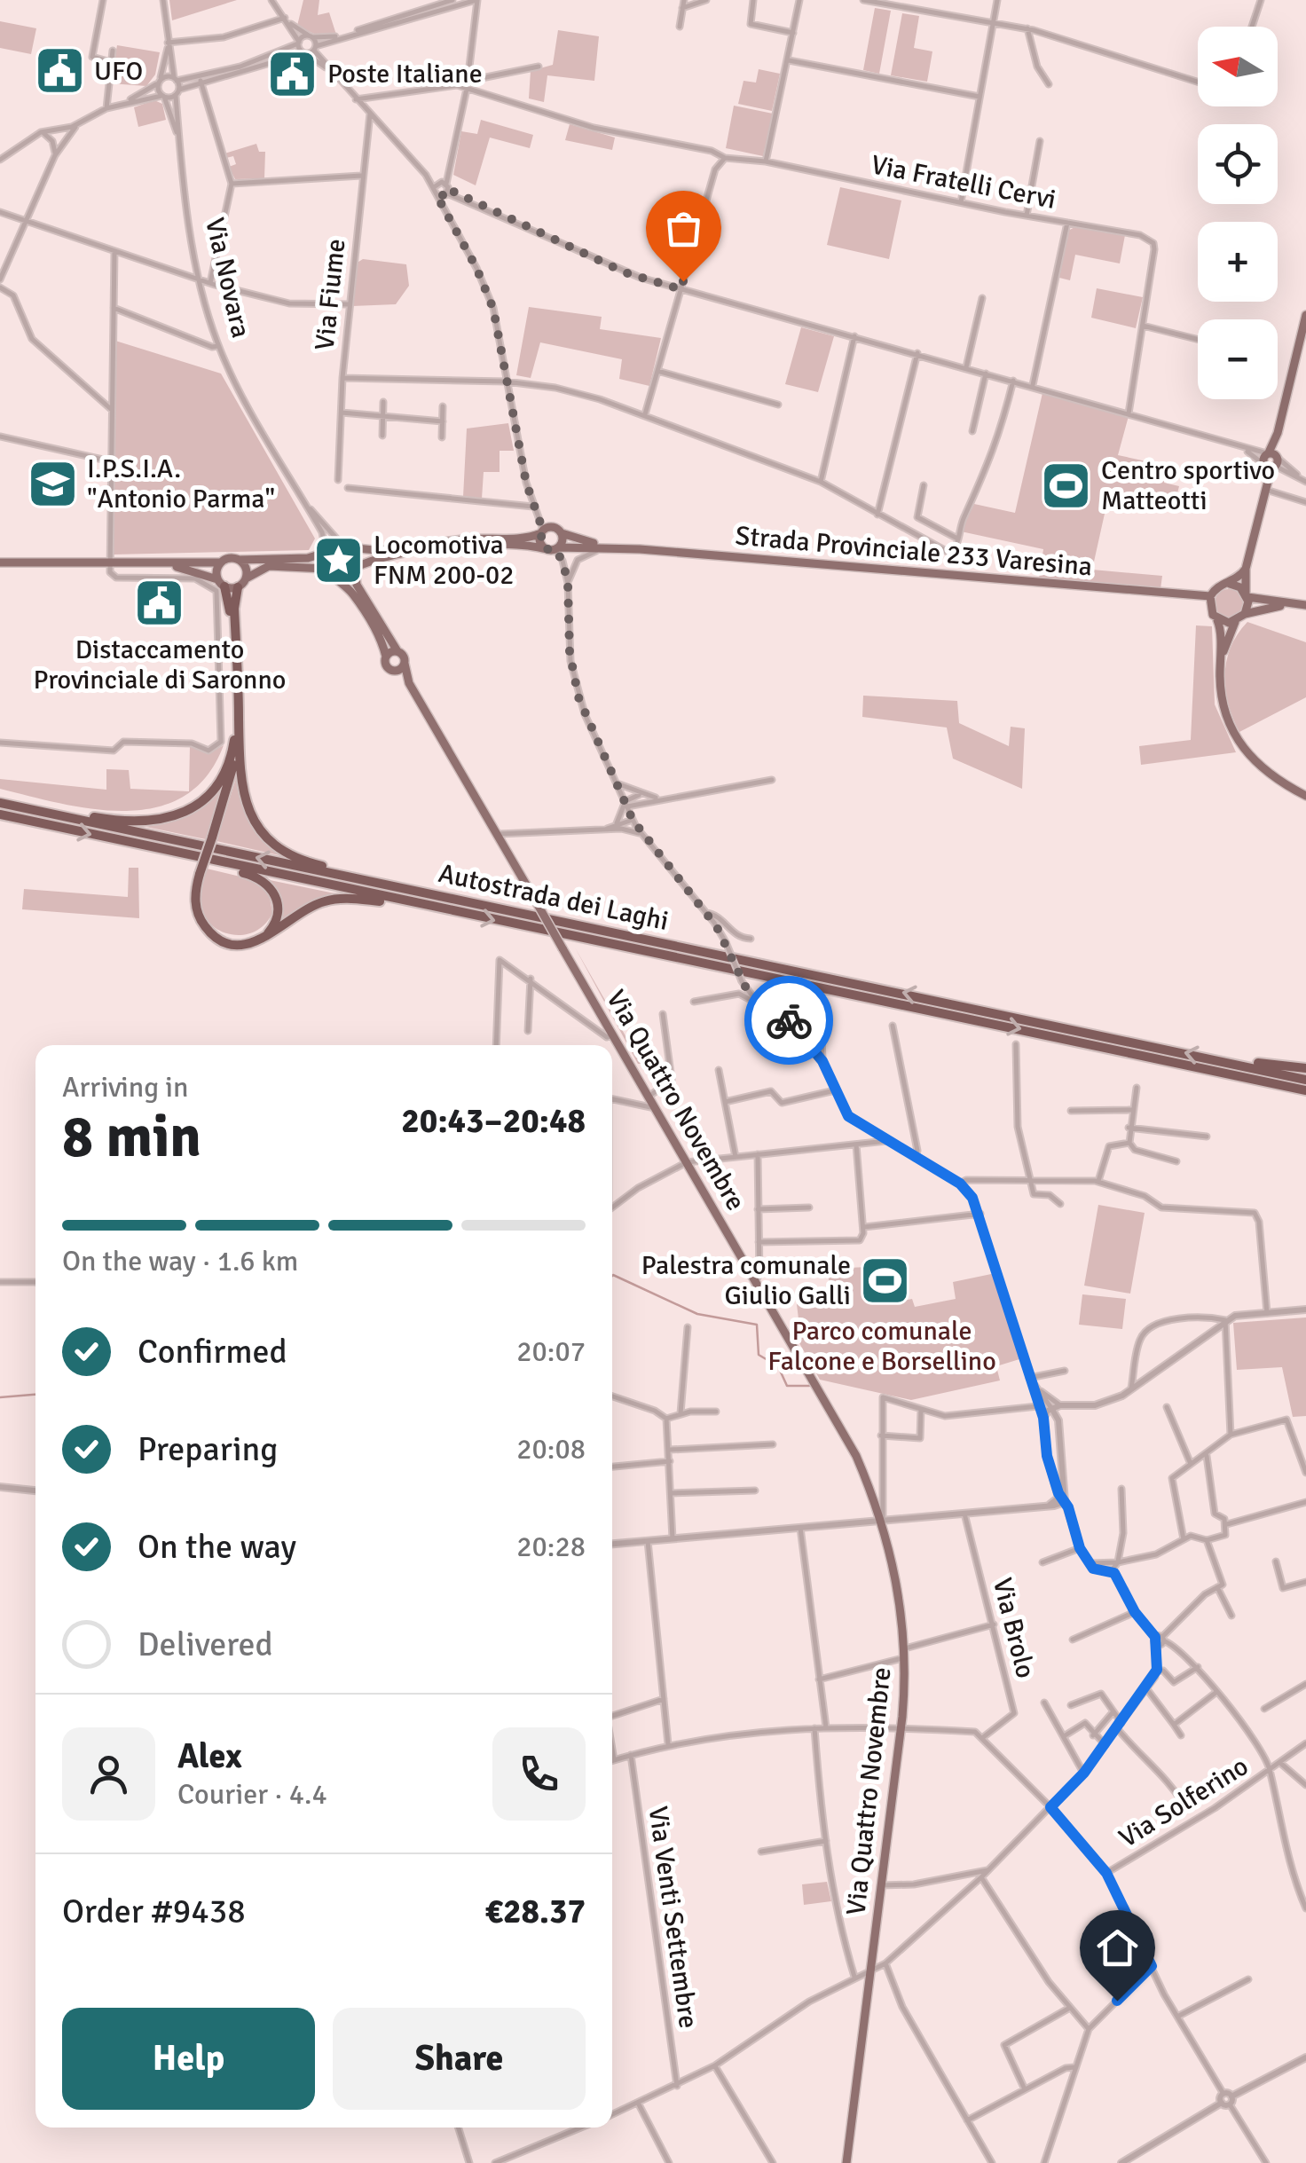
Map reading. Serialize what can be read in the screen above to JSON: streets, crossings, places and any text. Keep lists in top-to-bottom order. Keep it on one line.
{"streets":{"highway":["Autostrada dei Laghi"],"main road":["Strada Provinciale 233 Varesina","Via Quattro Novembre"],"street":["Via Fratelli Cervi","Via Novara","Via Fiume","Via Brolo","Via Solferino","Via Venti Settembre"]},"crossings":[["Via Novara","Strada Provinciale 233 Varesina"]],"parks":["Parco comunale Falcone e Borsellino"],"places":{"public building":["UFO","Poste Italiane","Distaccamento Provinciale di Saronno"],"school or university":["I.P.S.I.A. \"Antonio Parma\""],"sports":["Centro sportivo Matteotti","Palestra comunale Giulio Galli"],"place":["Locomotiva FNM 200-02"]},"north":"left","page":{"map_buttons":["+","−"],"heading":["8 min","Arriving in","20:43–20:48"],"panel":["Alex","Courier · 4.4","Order #9438","€28.37"],"bar":"On the way · 1.6 km","list":[["Confirmed","20:07"],["Preparing","20:08"],["On the way","20:28"],"Delivered"],"buttons":["Help","Share"]}}
